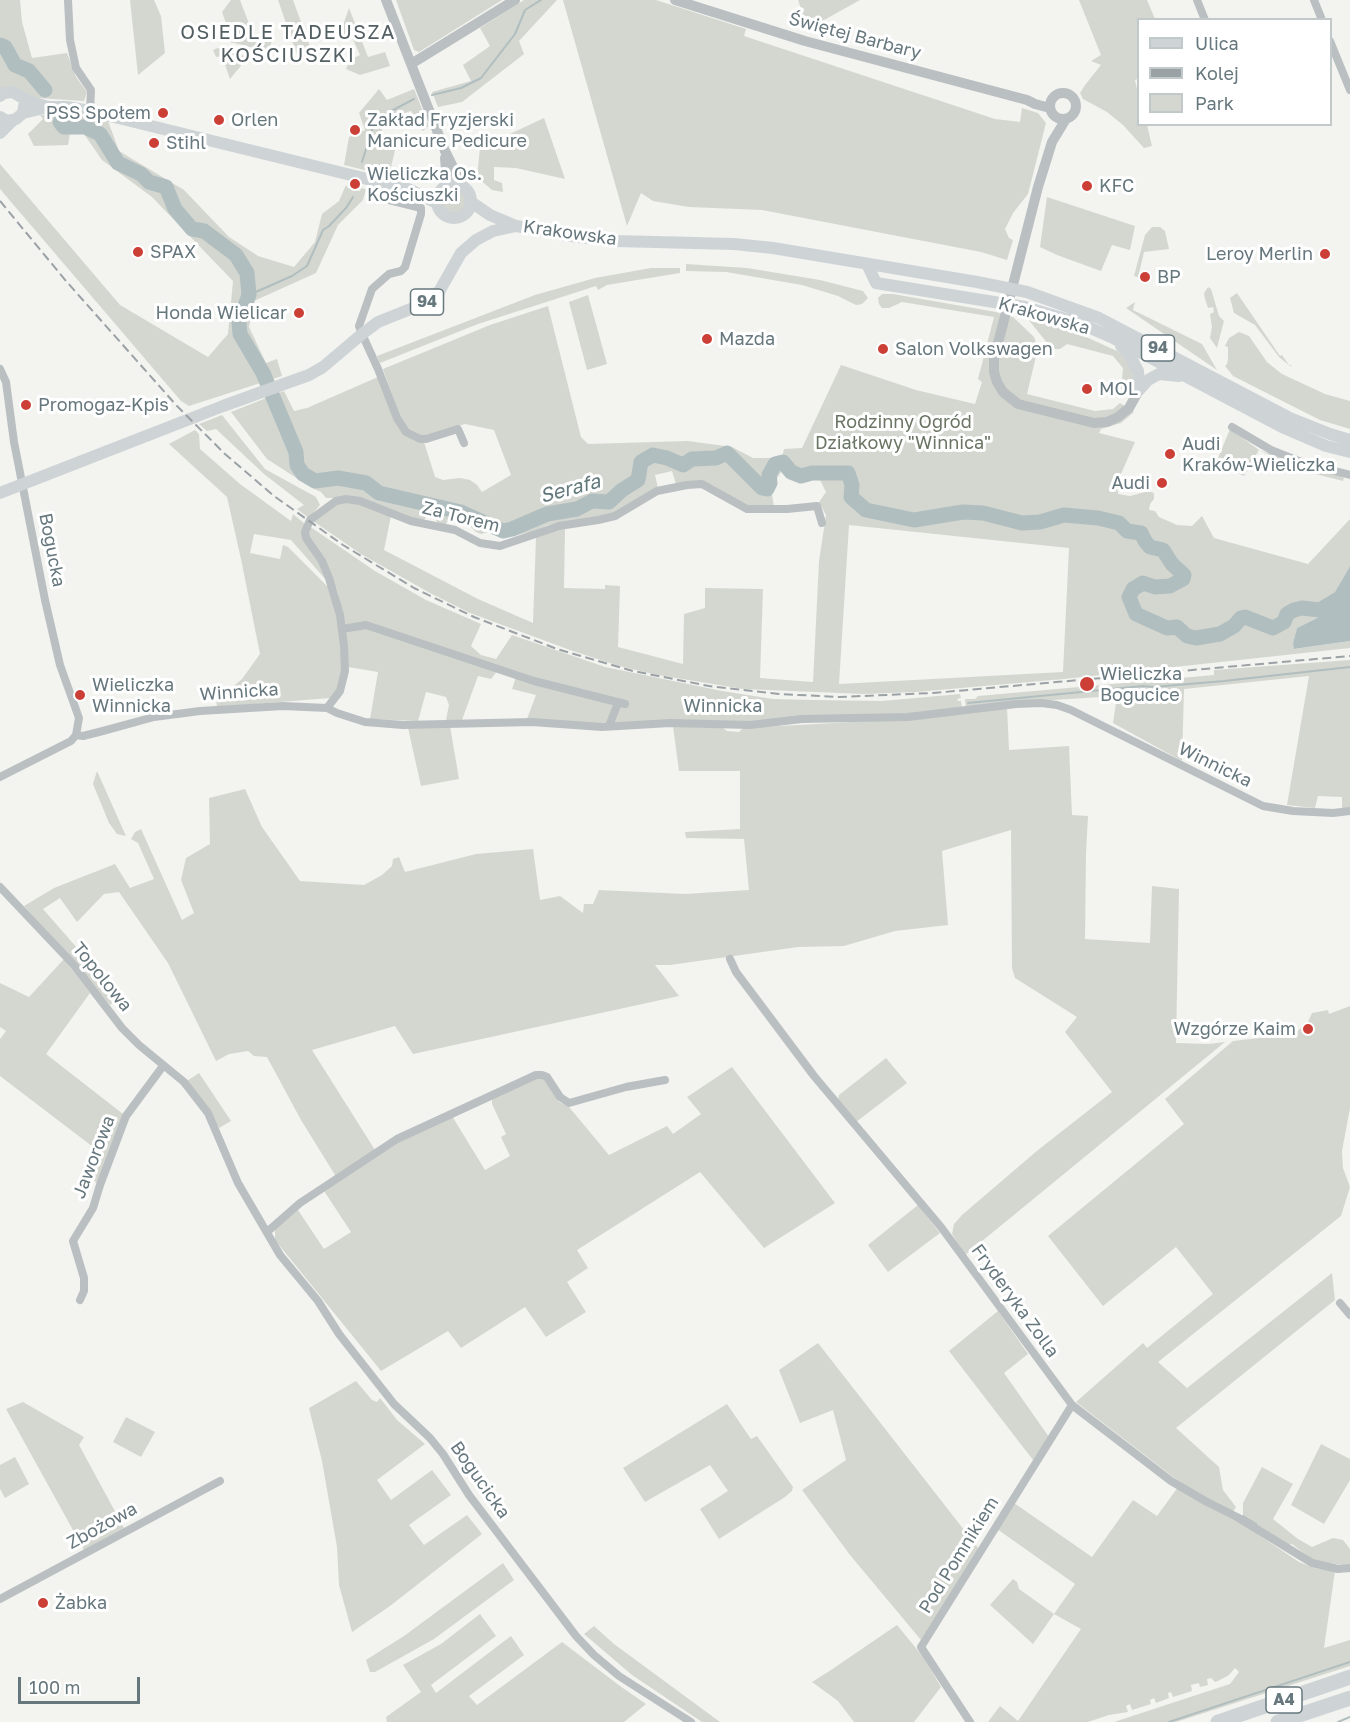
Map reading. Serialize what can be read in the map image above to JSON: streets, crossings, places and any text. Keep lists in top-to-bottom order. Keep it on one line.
{"streets":{"highway":["A4"],"main road":["Krakowska","94"],"street":["Świętej Barbary","Za Torem","Bogucka","Winnicka","Topolowa","Jaworowa","Fryderyka Zolla","Bogucicka","Zbożowa","Pod Pomnikiem"]},"crossings":[["Krakowska","94"],["94","Bogucka"],["Za Torem","Winnicka"],["Bogucka","Winnicka"],["Topolowa","Jaworowa"],["Topolowa","Bogucicka"],["Fryderyka Zolla","Pod Pomnikiem"]],"districts":["OSIEDLE TADEUSZA KOŚCIUSZKI"],"water":["Serafa"],"parks":["Rodzinny Ogród Działkowy \"Winnica\""],"places":["PSS Społem","Orlen","Zakład Fryzjerski Manicure Pedicure","Stihl","Wieliczka Os. Kościuszki","KFC","SPAX","Leroy Merlin","BP","Honda Wielicar","Mazda","Salon Volkswagen","MOL","Promogaz-Kpis","Audi Kraków-Wieliczka","Audi","Wieliczka Bogucice","Wieliczka Winnicka","Wzgórze Kaim","Żabka"],"legend":["Ulica","Kolej","Park"],"scale_bar":"100 m"}
